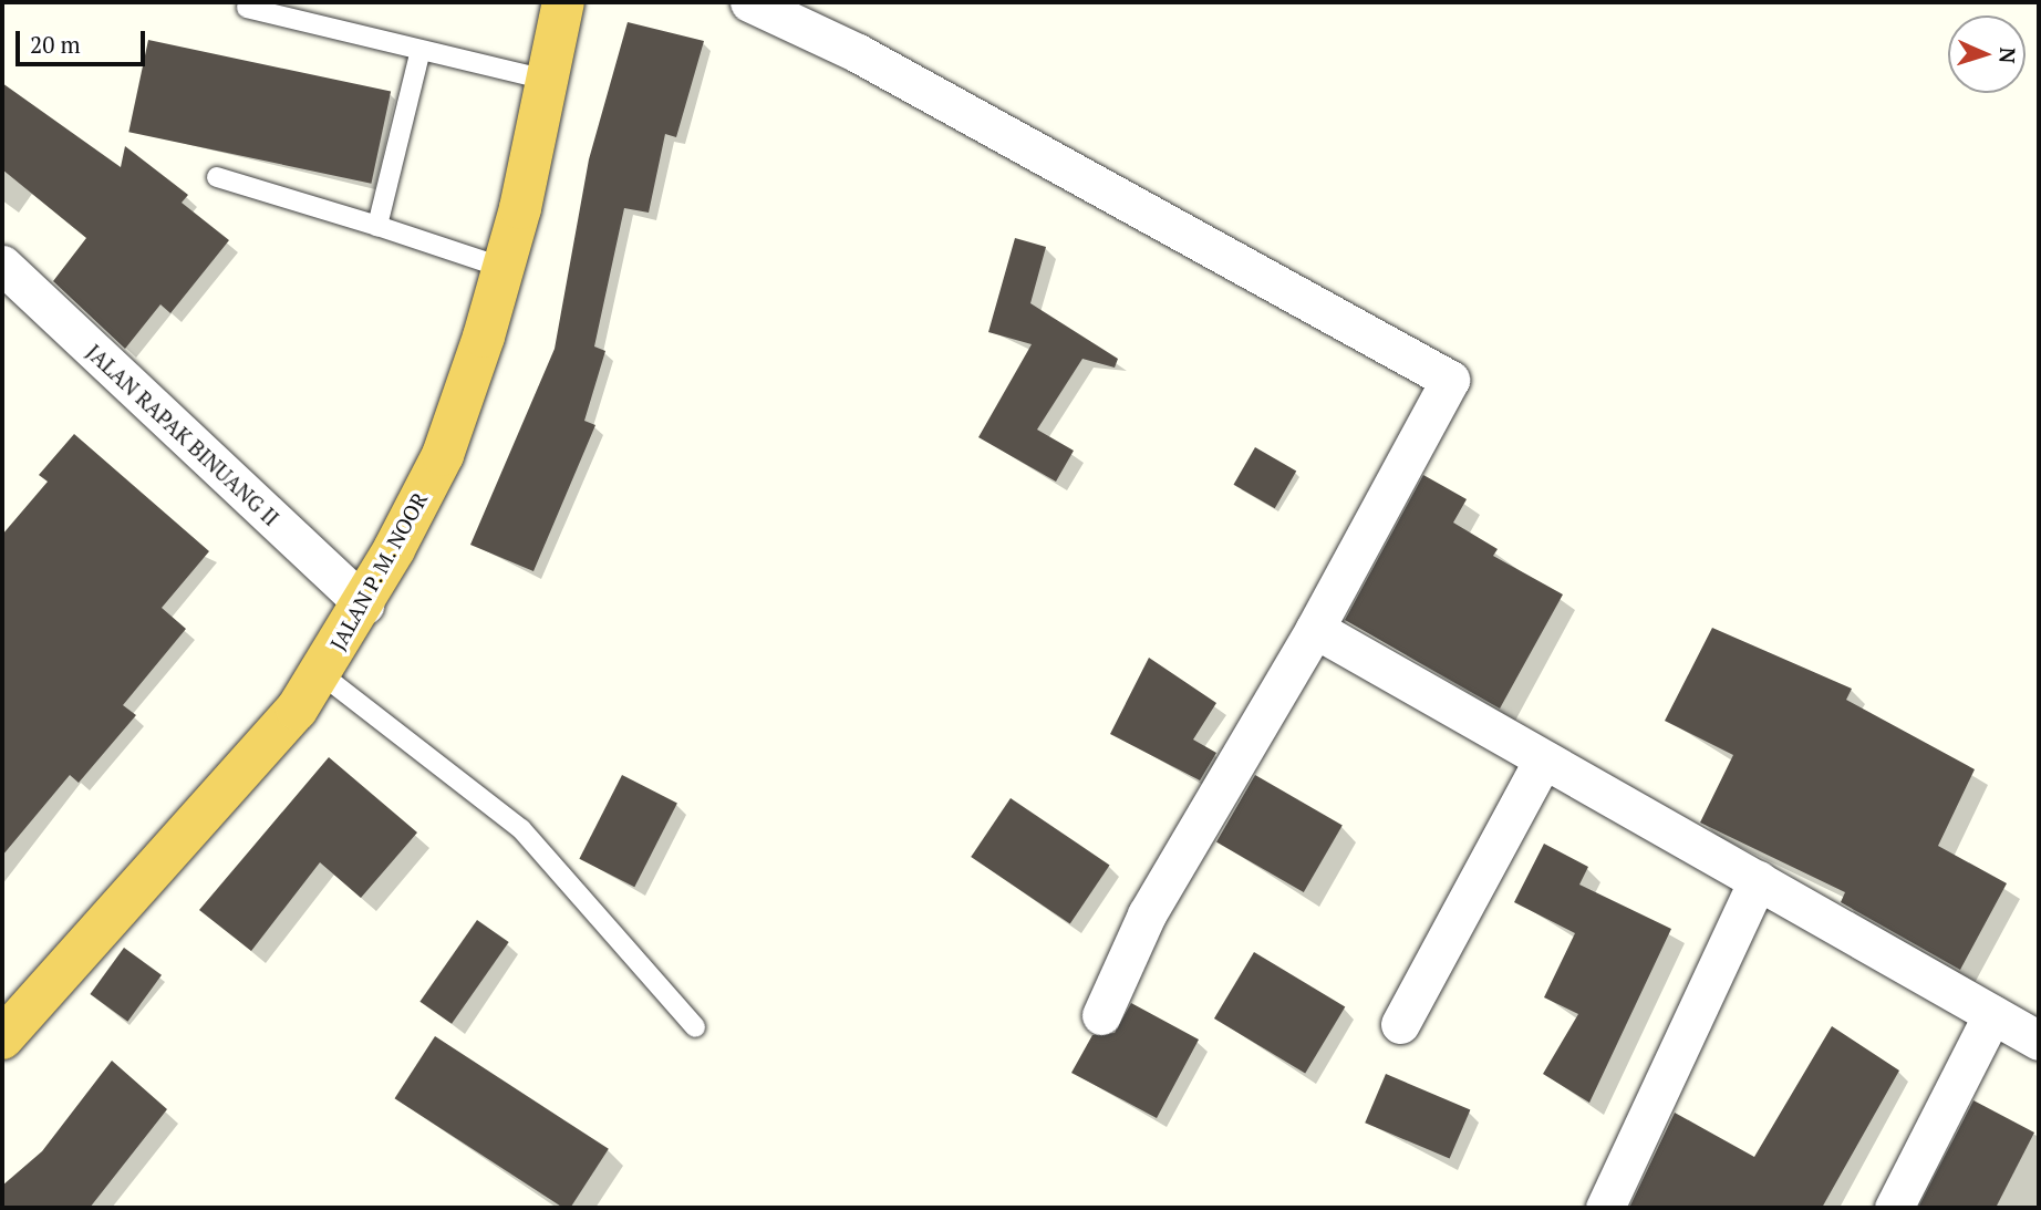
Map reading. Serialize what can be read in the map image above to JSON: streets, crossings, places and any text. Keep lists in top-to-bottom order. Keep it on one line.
{"streets":{"highway":["JALAN P. M. NOOR"],"street":["JALAN RAPAK BINUANG II"]},"crossings":[["JALAN RAPAK BINUANG II","JALAN P. M. NOOR"]],"scale_bar":"20 m","north":"right"}
